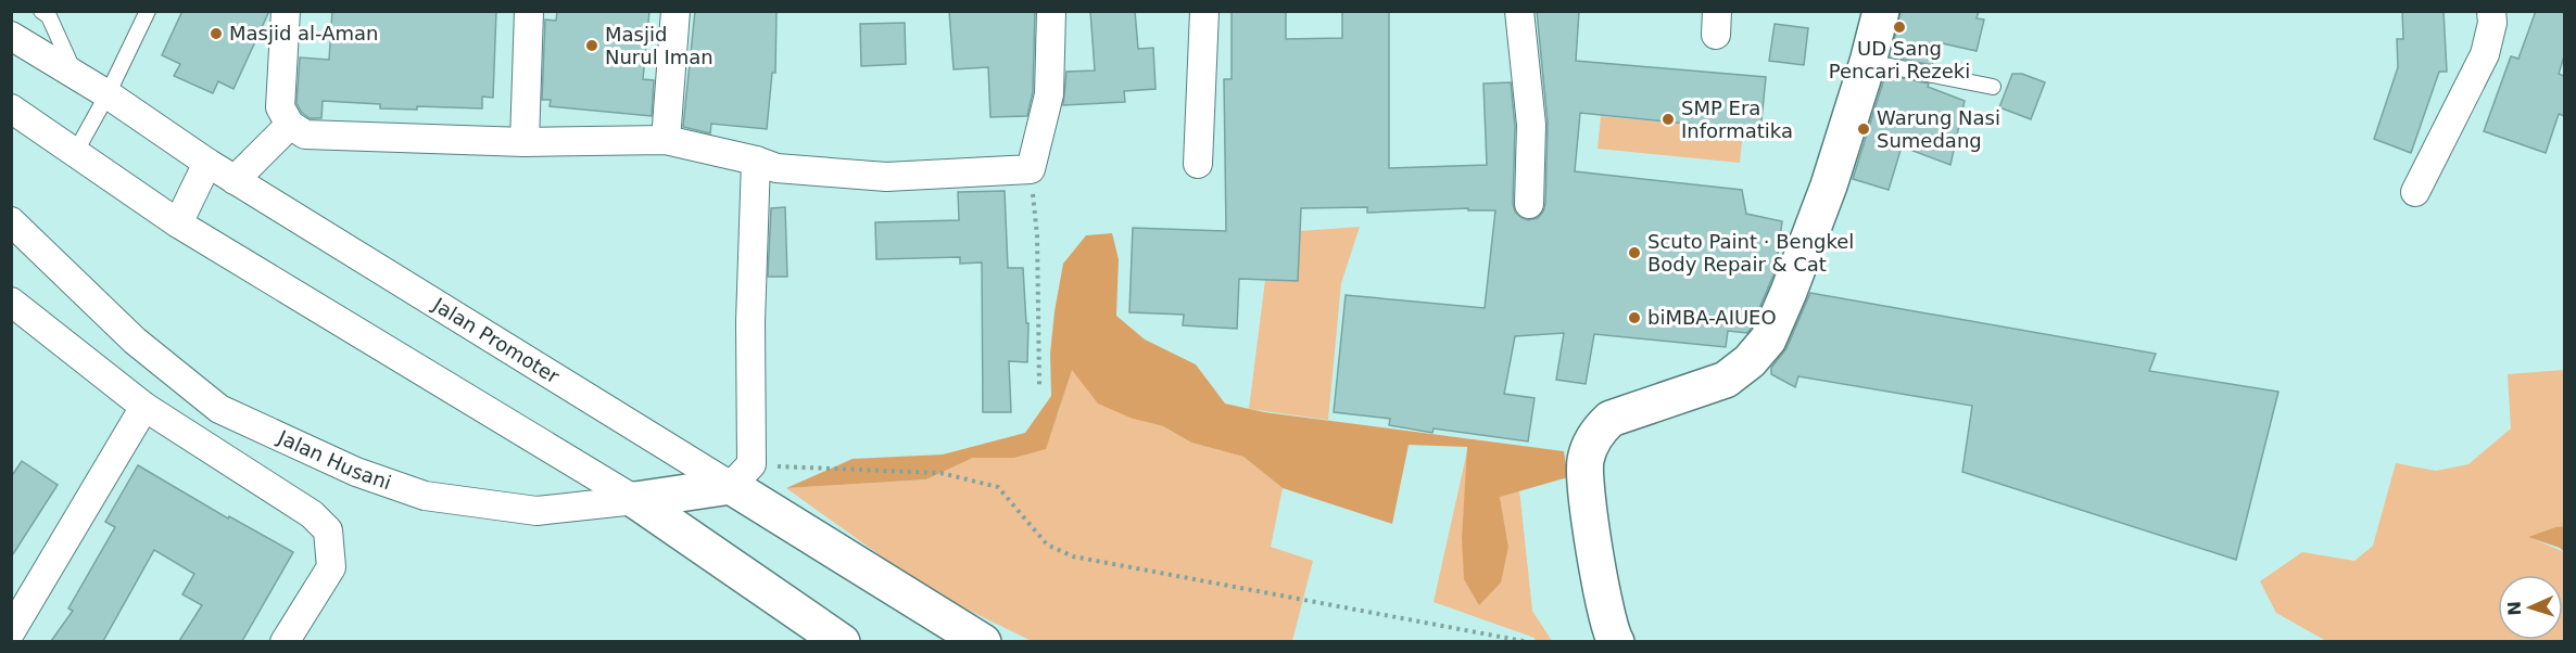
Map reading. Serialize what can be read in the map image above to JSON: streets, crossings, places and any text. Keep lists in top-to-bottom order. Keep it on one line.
{"streets":{"street":["Jalan Promoter","Jalan Husani"]},"crossings":[["Jalan Promoter","Jalan Husani"]],"places":["UD Sang Pencari Rezeki","Masjid al-Aman","Masjid Nurul Iman","SMP Era Informatika","Warung Nasi Sumedang","Scuto Paint · Bengkel Body Repair & Cat","biMBA-AIUEO"],"north":"left"}
